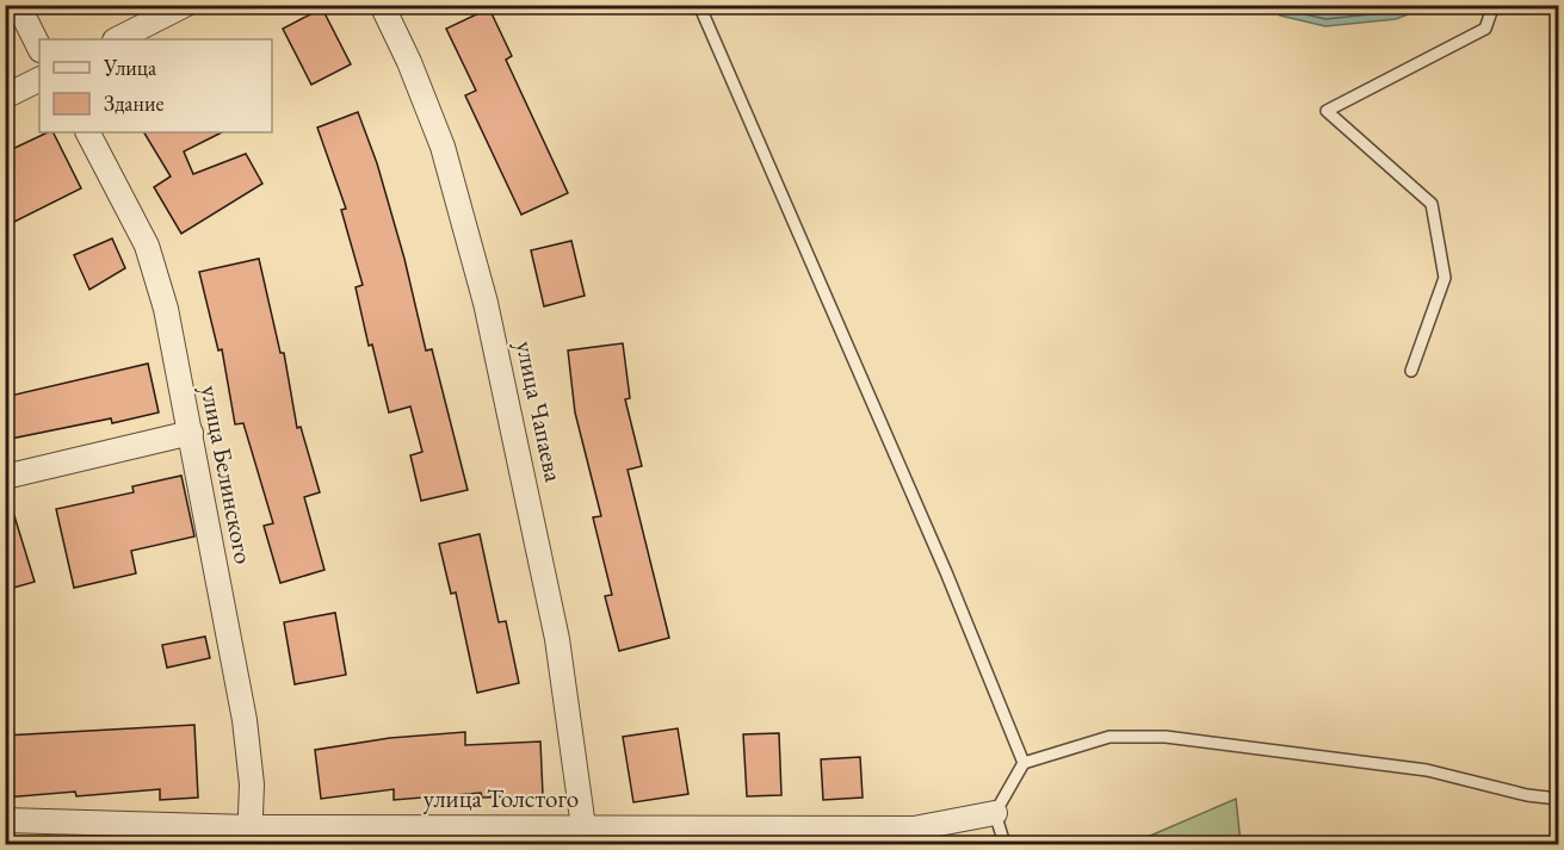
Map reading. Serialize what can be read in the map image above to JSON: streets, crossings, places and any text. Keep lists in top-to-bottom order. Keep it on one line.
{"streets":{"street":["улица Чапаева","улица Белинского","улица Толстого"]},"crossings":[["улица Чапаева","улица Толстого"],["улица Белинского","улица Толстого"]],"legend":["Улица","Здание"]}
